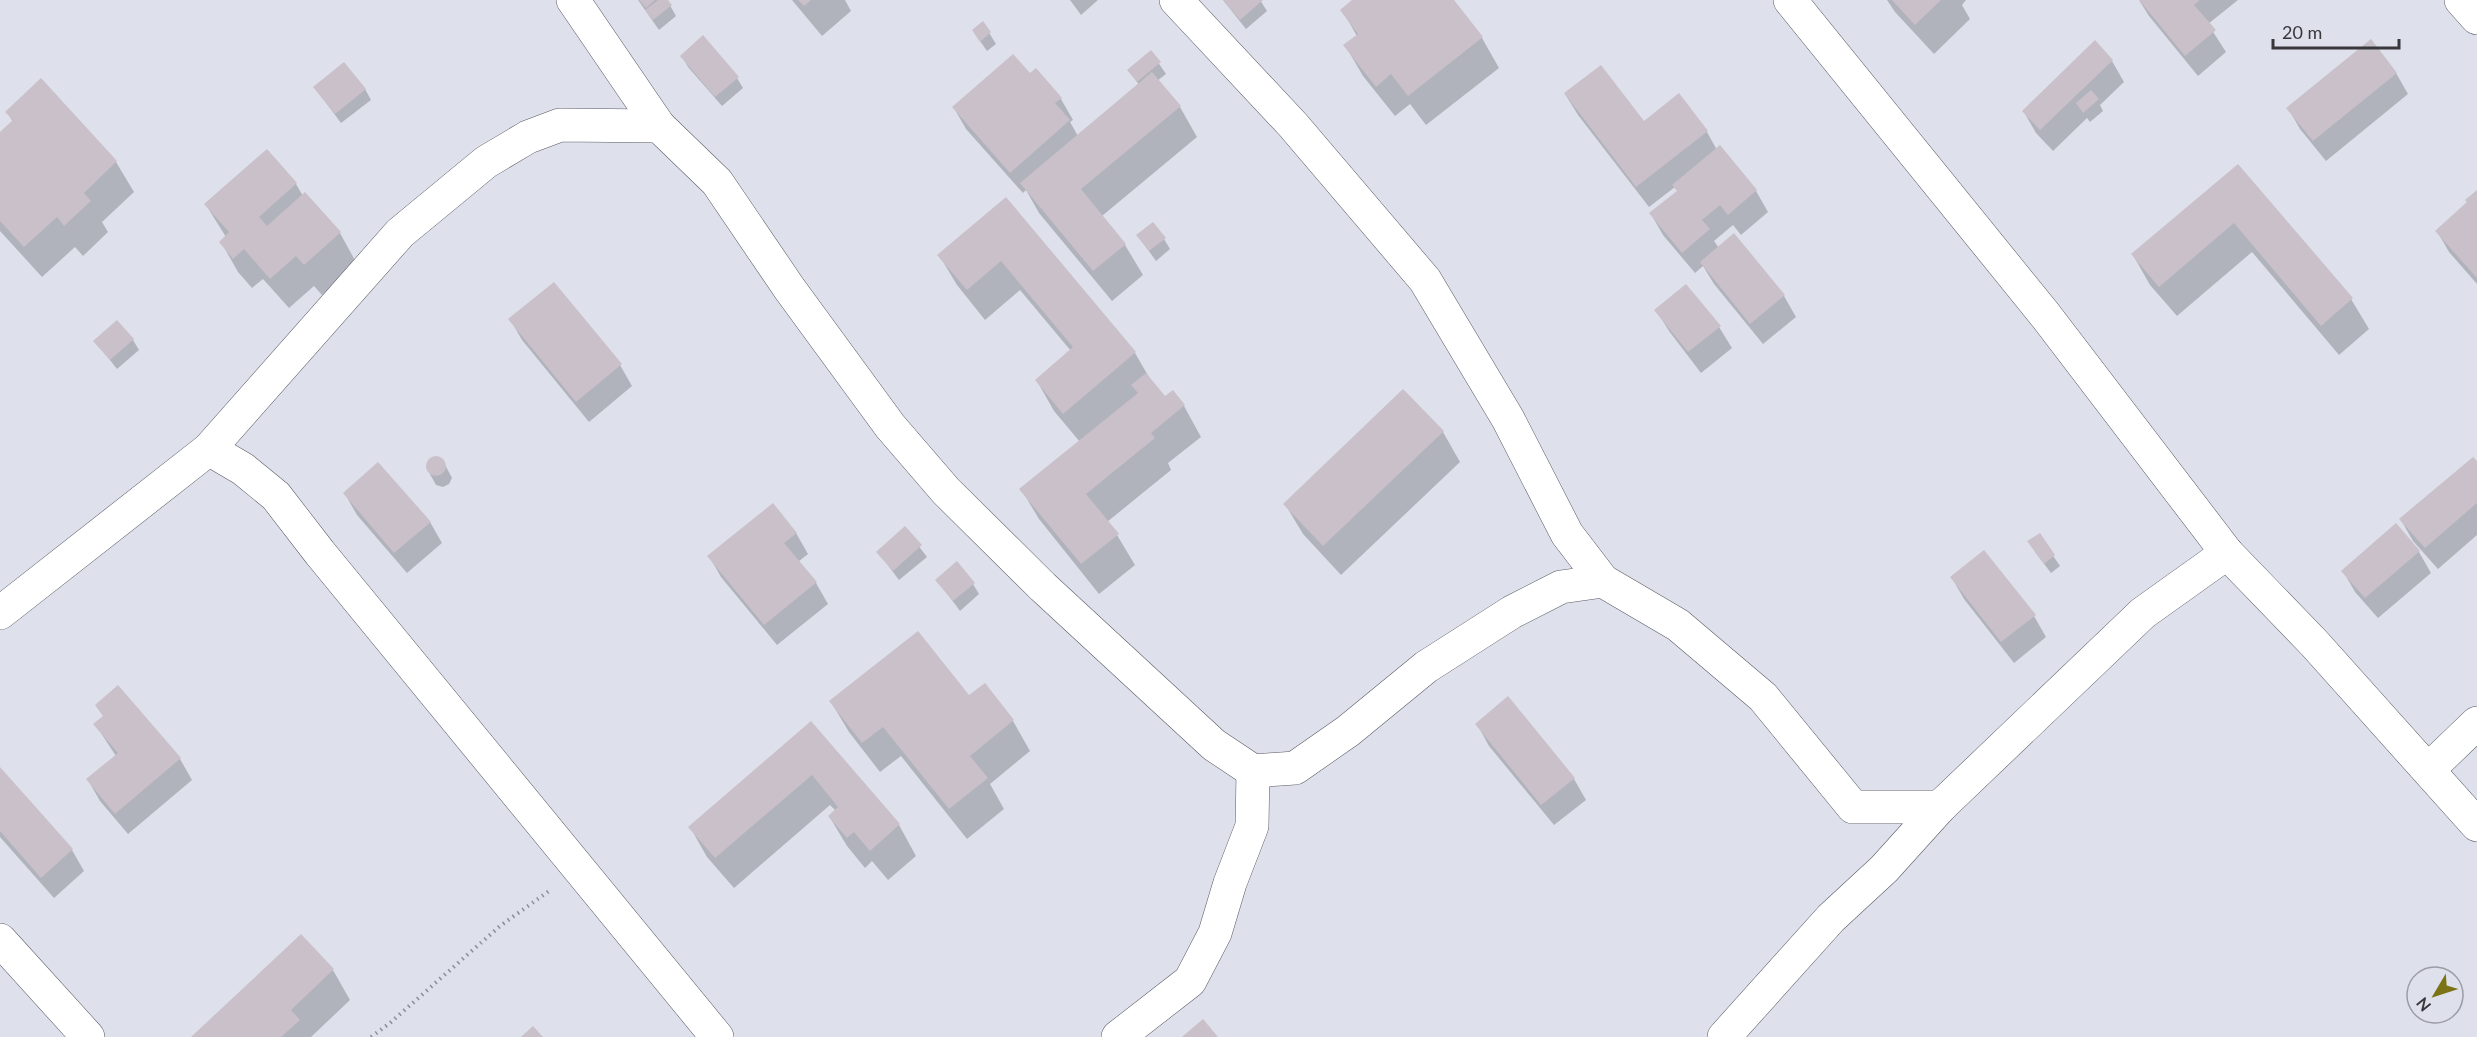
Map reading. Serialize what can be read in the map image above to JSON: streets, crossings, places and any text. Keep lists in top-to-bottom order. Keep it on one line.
{"scale_bar":"20 m","north":"bottom left"}
